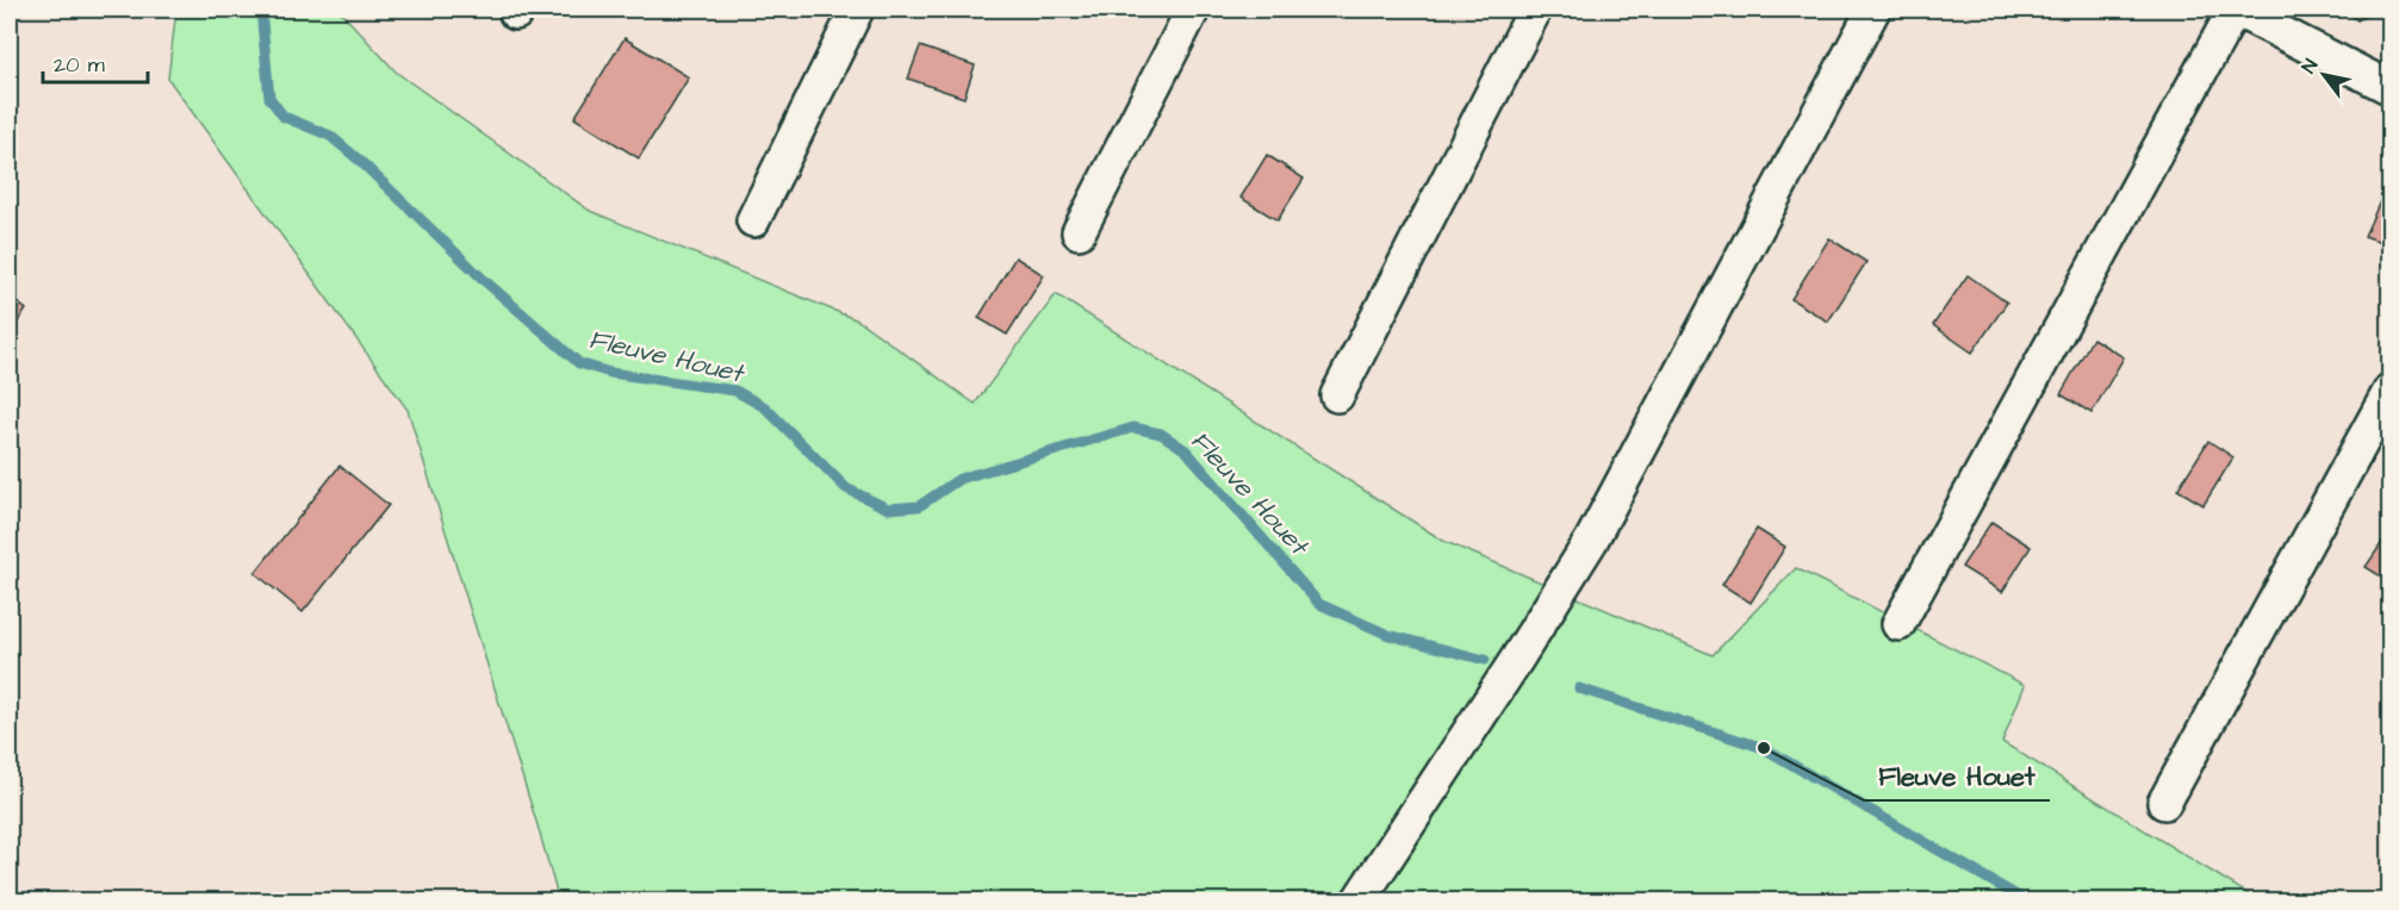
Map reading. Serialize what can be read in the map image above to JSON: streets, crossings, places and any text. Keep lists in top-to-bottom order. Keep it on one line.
{"water":["Fleuve Houet"],"places":["Fleuve Houet"],"scale_bar":"20 m","north":"top left"}
